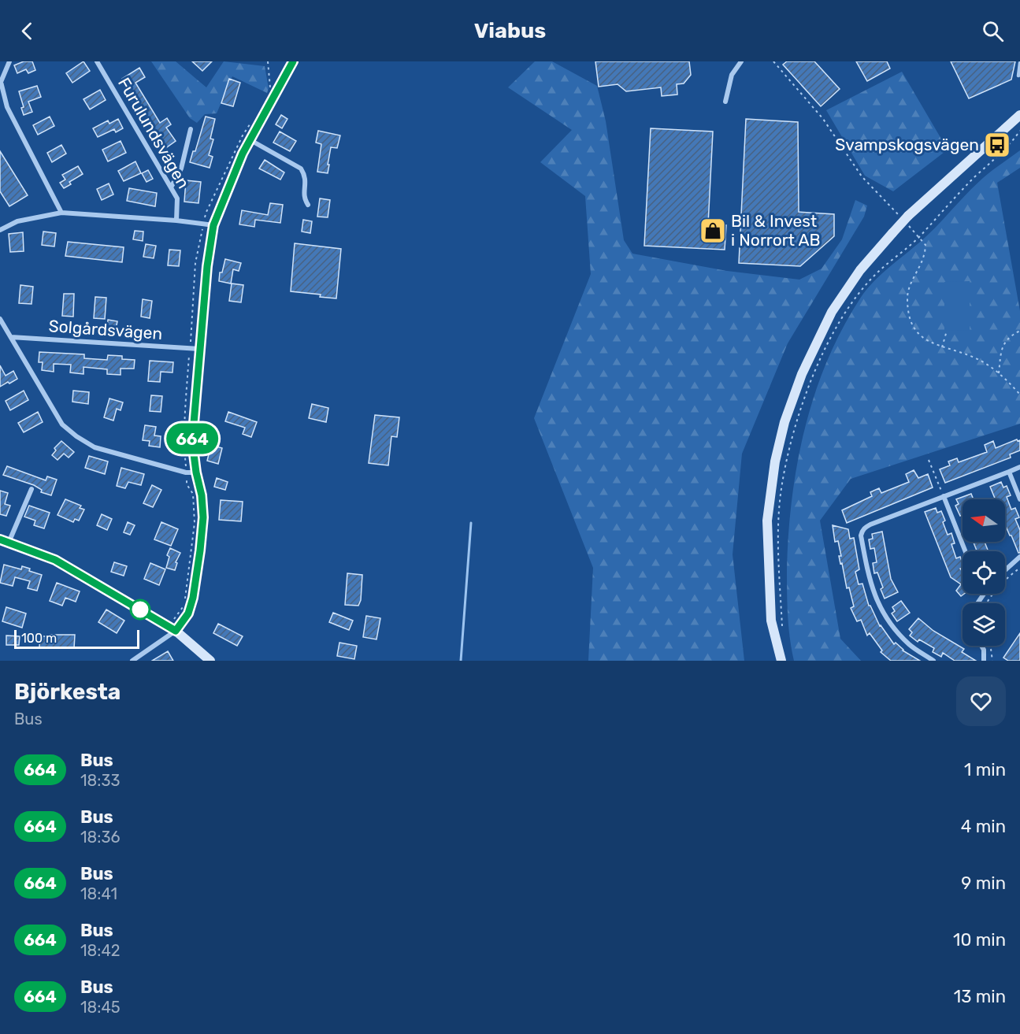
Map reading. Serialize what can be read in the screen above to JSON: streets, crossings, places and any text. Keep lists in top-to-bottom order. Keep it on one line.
{"streets":{"street":["Furulundsvägen","Solgårdsvägen"]},"places":{"bus stop":["Svampskogsvägen"],"shop":["Bil & Invest i Norrort AB"]},"lines":["bus line 664"],"scale_bar":"100 m","north":"left","page":{"header":"Viabus","on_map":"664","scale":"100 m","heading":["Björkesta","Bus"],"list":[{"mark":"664","name":"Bus","note":"18:33","value":"1 min"},{"mark":"664","name":"Bus","note":"18:36","value":"4 min"},{"mark":"664","name":"Bus","note":"18:41","value":"9 min"},{"mark":"664","name":"Bus","note":"18:42","value":"10 min"},{"mark":"664","name":"Bus","note":"18:45","value":"13 min"}]}}
